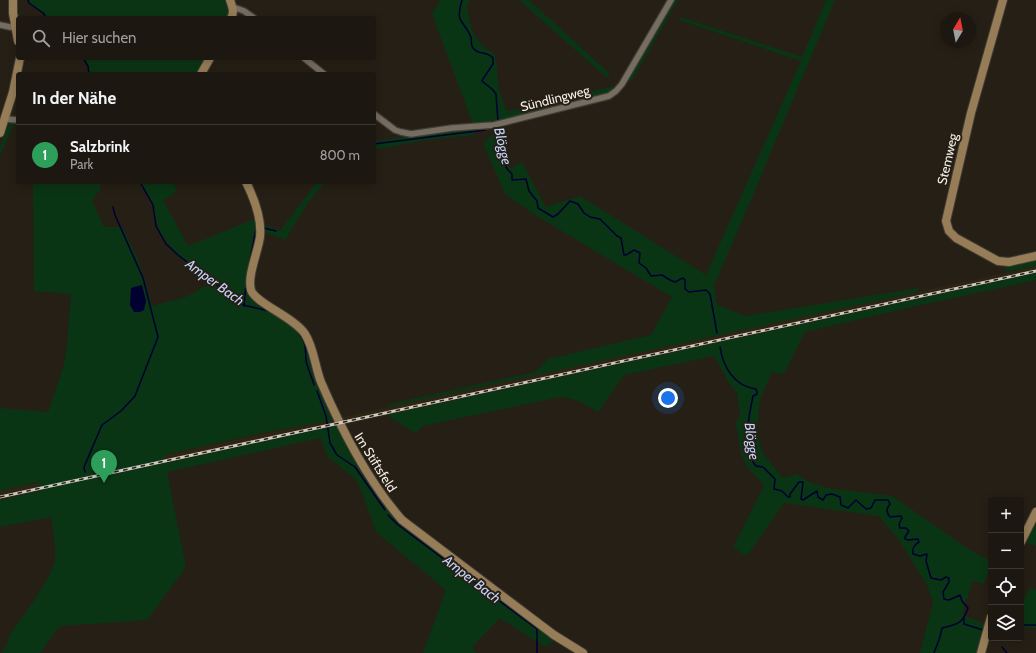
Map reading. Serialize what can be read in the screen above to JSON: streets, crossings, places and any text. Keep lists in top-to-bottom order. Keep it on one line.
{"streets":{"street":["Sündlingweg","Stemweg","Im Stiftsfeld"]},"water":["Blögge","Amper Bach"],"north":"top","page":{"search":"Hier suchen","heading":"In der Nähe","list":[{"mark":"1","name":"Salzbrink","note":"Park","value":"800 m"}],"pins":"1","map_buttons":["+","−"]}}
